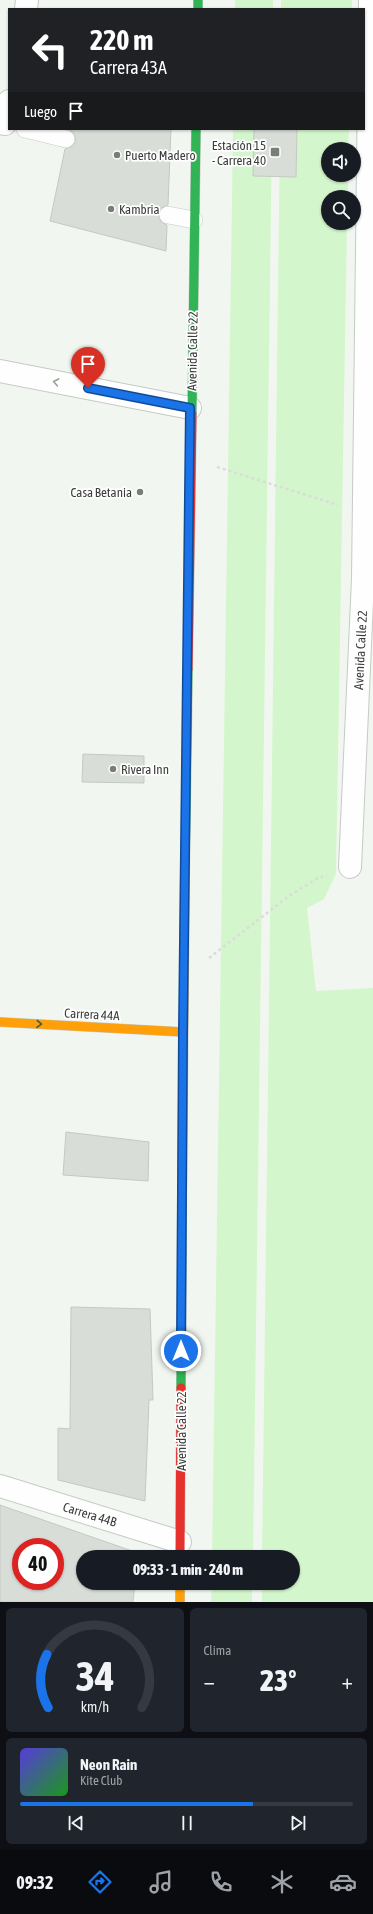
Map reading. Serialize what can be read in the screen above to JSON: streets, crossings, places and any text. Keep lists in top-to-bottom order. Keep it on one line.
{"streets":{"street":["Avenida Calle 22","Carrera 44A","Carrera 44B"]},"crossings":[["Avenida Calle 22","Carrera 44A"],["Avenida Calle 22","Carrera 44B"]],"one_way":["Carrera 44A"],"places":{"transit":["Estación 15 - Carrera 40"],"other":["Puerto Madero","Kambria","Casa Betania","Rivera Inn"]},"page":{"turn":["220 m","Carrera 43A"],"then":"Luego","limit":"40","trip":"09:33 · 1 min · 240 m","tile":"Clima","heat":["−","23°","+"],"song":["Neon Rain","Kite Club"],"tabs":"09:32","gauge":["34","km/h"]}}
